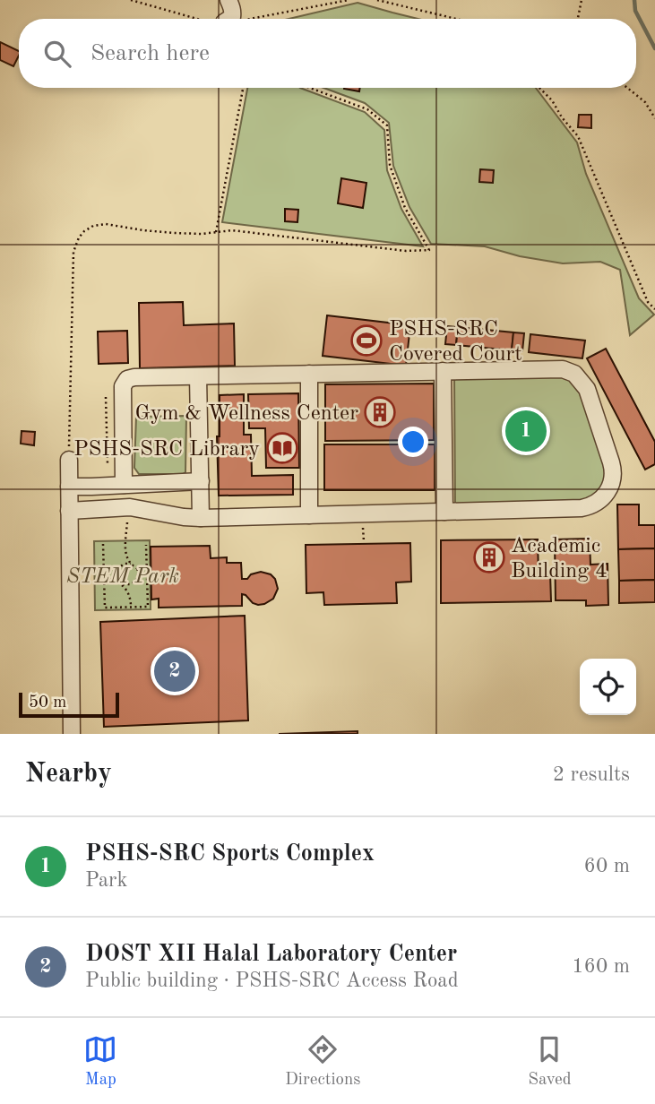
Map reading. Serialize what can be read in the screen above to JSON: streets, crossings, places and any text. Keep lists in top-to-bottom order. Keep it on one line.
{"parks":["STEM Park"],"places":{"sports":["PSHS-SRC Covered Court"],"building":["Gym & Wellness Center","Academic Building 4"],"library":["PSHS-SRC Library"]},"scale_bar":"50 m","page":{"search":"Search here","pins":["1","2"],"scale":"50 m","heading":["Nearby","2 results"],"list":[{"mark":"1","name":"PSHS-SRC Sports Complex","note":"Park","value":"60 m"},{"mark":"2","name":"DOST XII Halal Laboratory Center","note":"Public building · PSHS-SRC Access Road","value":"160 m"}],"nav":["Map","Directions","Saved"]}}
